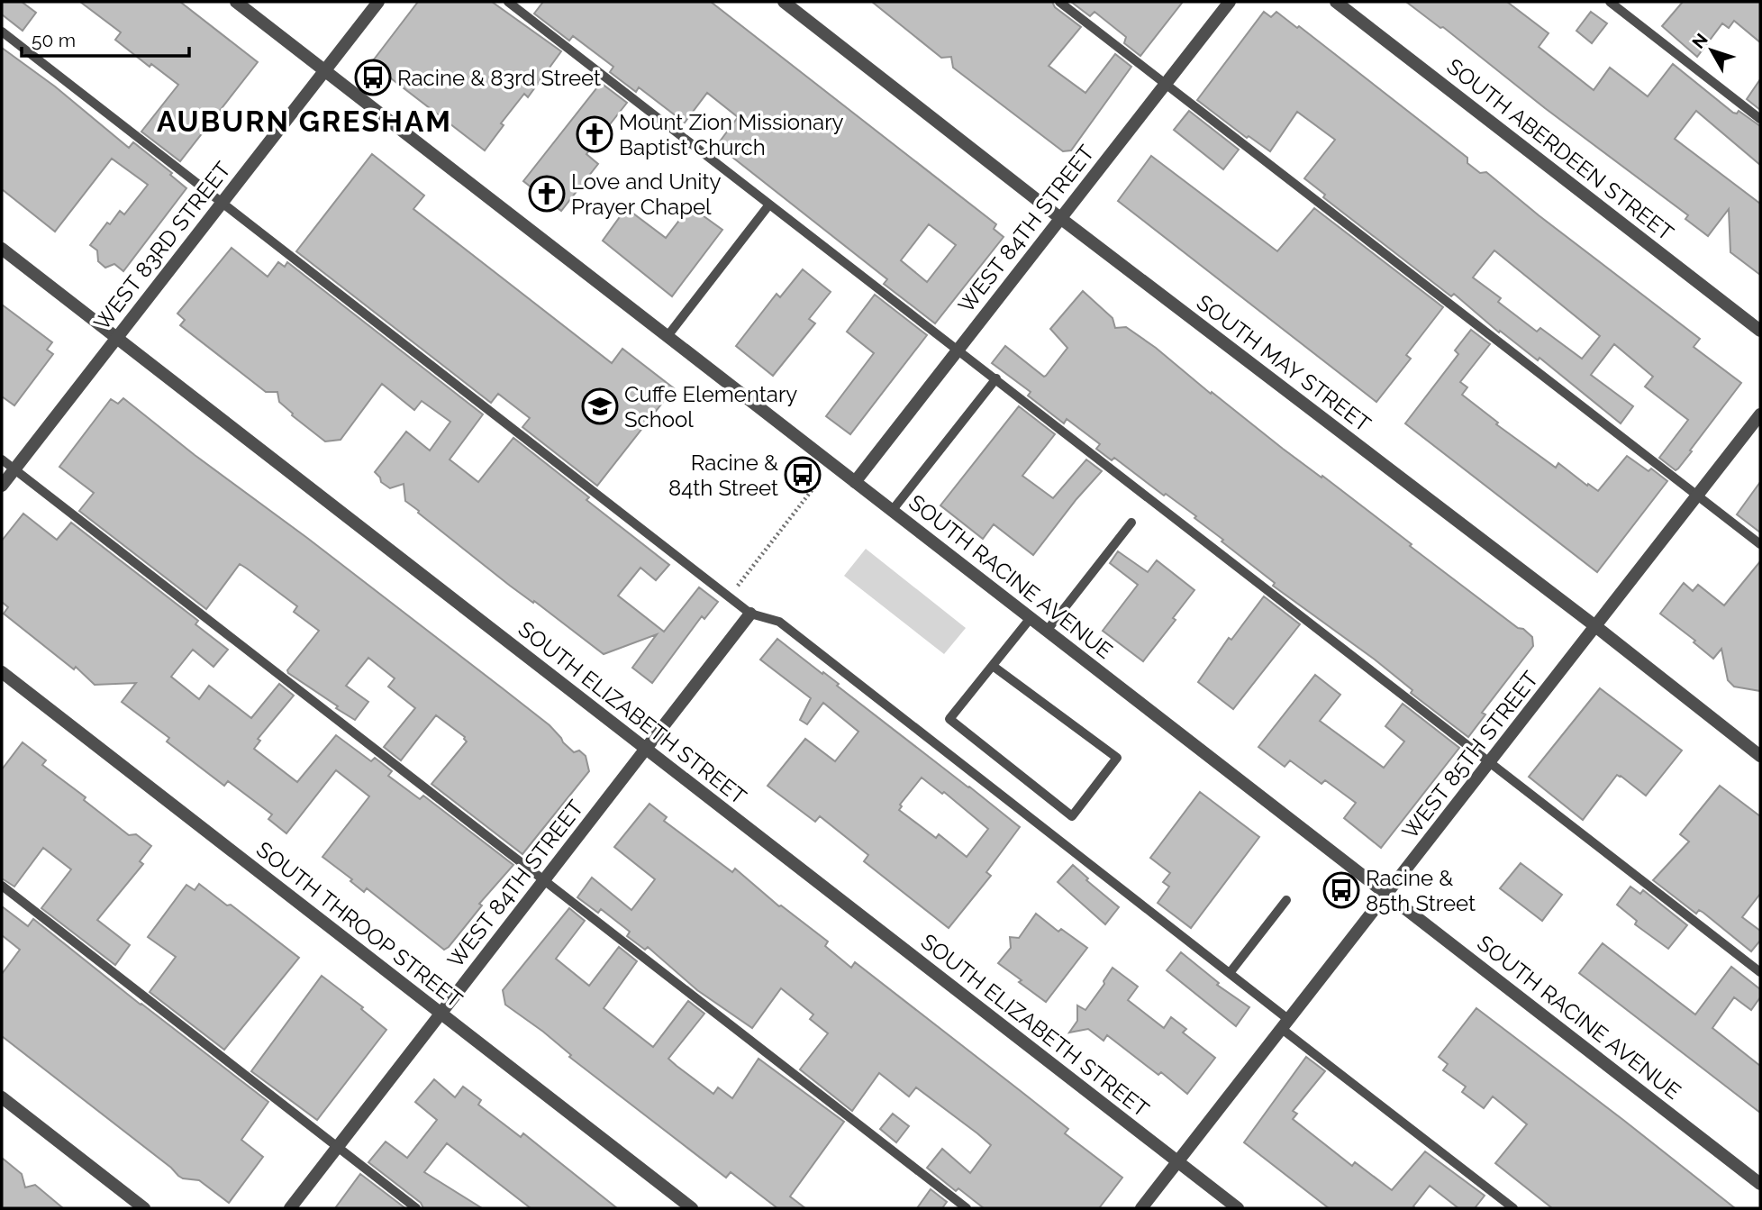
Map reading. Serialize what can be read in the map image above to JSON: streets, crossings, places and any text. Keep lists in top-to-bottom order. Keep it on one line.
{"streets":{"street":["SOUTH ABERDEEN STREET","WEST 84TH STREET","WEST 83RD STREET","SOUTH MAY STREET","SOUTH RACINE AVENUE","SOUTH ELIZABETH STREET","WEST 85TH STREET","SOUTH THROOP STREET"]},"crossings":[["WEST 84TH STREET","SOUTH MAY STREET"],["WEST 84TH STREET","SOUTH RACINE AVENUE"],["WEST 84TH STREET","SOUTH ELIZABETH STREET"],["WEST 84TH STREET","SOUTH THROOP STREET"],["WEST 83RD STREET","SOUTH RACINE AVENUE"],["WEST 83RD STREET","SOUTH ELIZABETH STREET"],["SOUTH MAY STREET","WEST 85TH STREET"],["SOUTH RACINE AVENUE","WEST 85TH STREET"],["SOUTH ELIZABETH STREET","WEST 85TH STREET"]],"districts":["AUBURN GRESHAM"],"places":{"bus stop":["Racine & 83rd Street","Racine & 84th Street","Racine & 85th Street"],"church":["Mount Zion Missionary Baptist Church","Love and Unity Prayer Chapel"],"school or university":["Cuffe Elementary School"]},"scale_bar":"50 m","north":"top left"}
